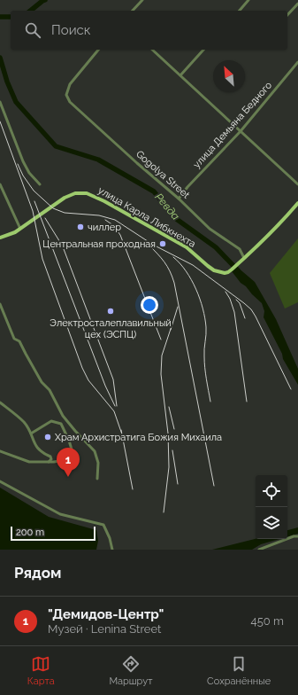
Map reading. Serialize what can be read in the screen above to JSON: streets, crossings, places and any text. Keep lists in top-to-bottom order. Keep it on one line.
{"streets":{"main road":["улица Карла Либкнехта"],"street":["улица Демьяна Бедного","Gogolya Street"]},"crossings":[["улица Демьяна Бедного","Gogolya Street"],["Gogolya Street","улица Карла Либкнехта"]],"water":["Ревда"],"places":["чиллер","Центральная проходная","Электросталеплавильный цех (ЭСПЦ)","Храм Архистратига Божия Михаила"],"scale_bar":"200 m","north":"top left","page":{"search":"Поиск","pins":"1","scale":"200 m","heading":"Рядом","list":[{"mark":"1","name":"\"Демидов-Центр\"","note":"Музей · Lenina Street","value":"450 m"}],"nav":["Карта","Маршрут","Сохранённые"]}}
